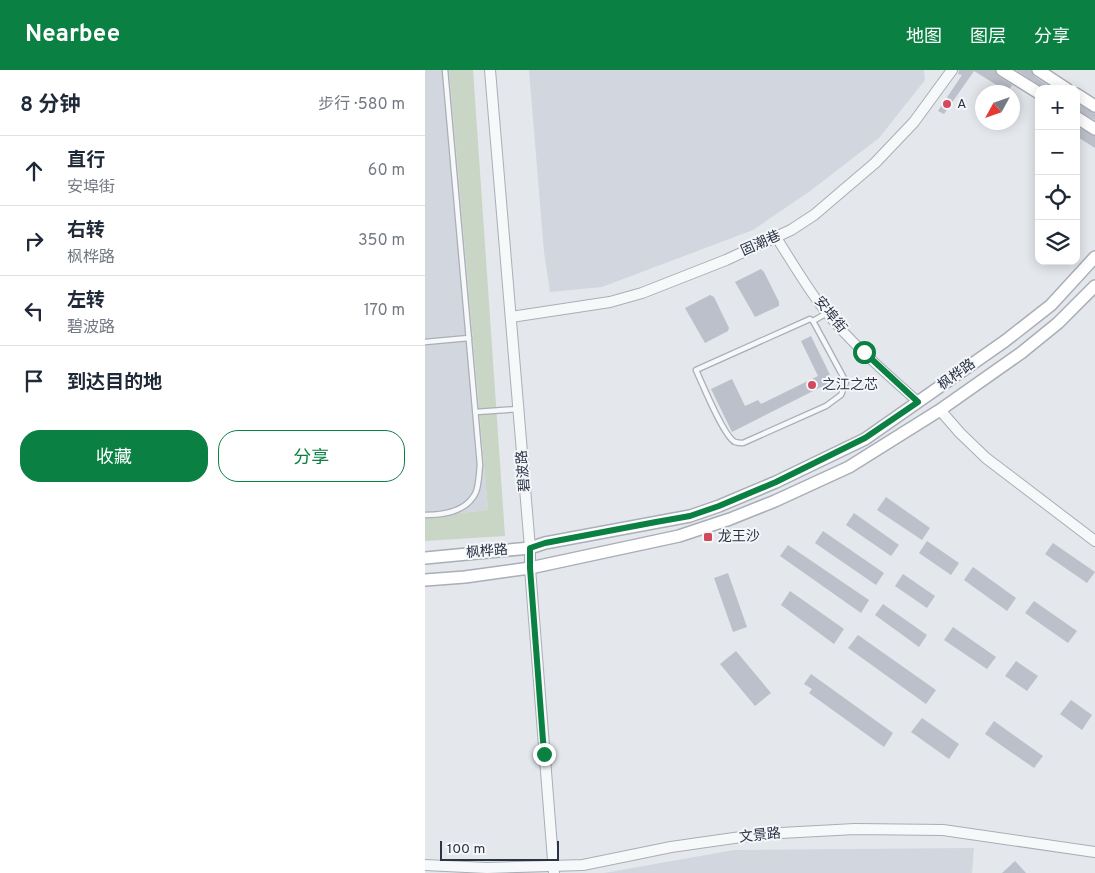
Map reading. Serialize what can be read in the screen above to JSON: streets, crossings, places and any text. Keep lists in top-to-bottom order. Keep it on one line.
{"streets":{"main road":["枫桦路"],"street":["固潮巷","安埠街","碧波路","文景路"]},"crossings":[["固潮巷","安埠街"],["固潮巷","碧波路"],["安埠街","枫桦路"],["枫桦路","碧波路"],["碧波路","文景路"]],"places":{"other":["A","之江之芯"],"transit":["龙王沙"]},"scale_bar":"100 m","north":"bottom left","page":{"header":"Nearbee","nav":["地图","图层","分享"],"heading":["8 分钟","步行 · 580 m"],"map_buttons":["+","−"],"list":[["直行","安埠街","60 m"],["右转","枫桦路","350 m"],["左转","碧波路","170 m"],"到达目的地"],"buttons":["收藏","分享"],"scale":"100 m"}}
